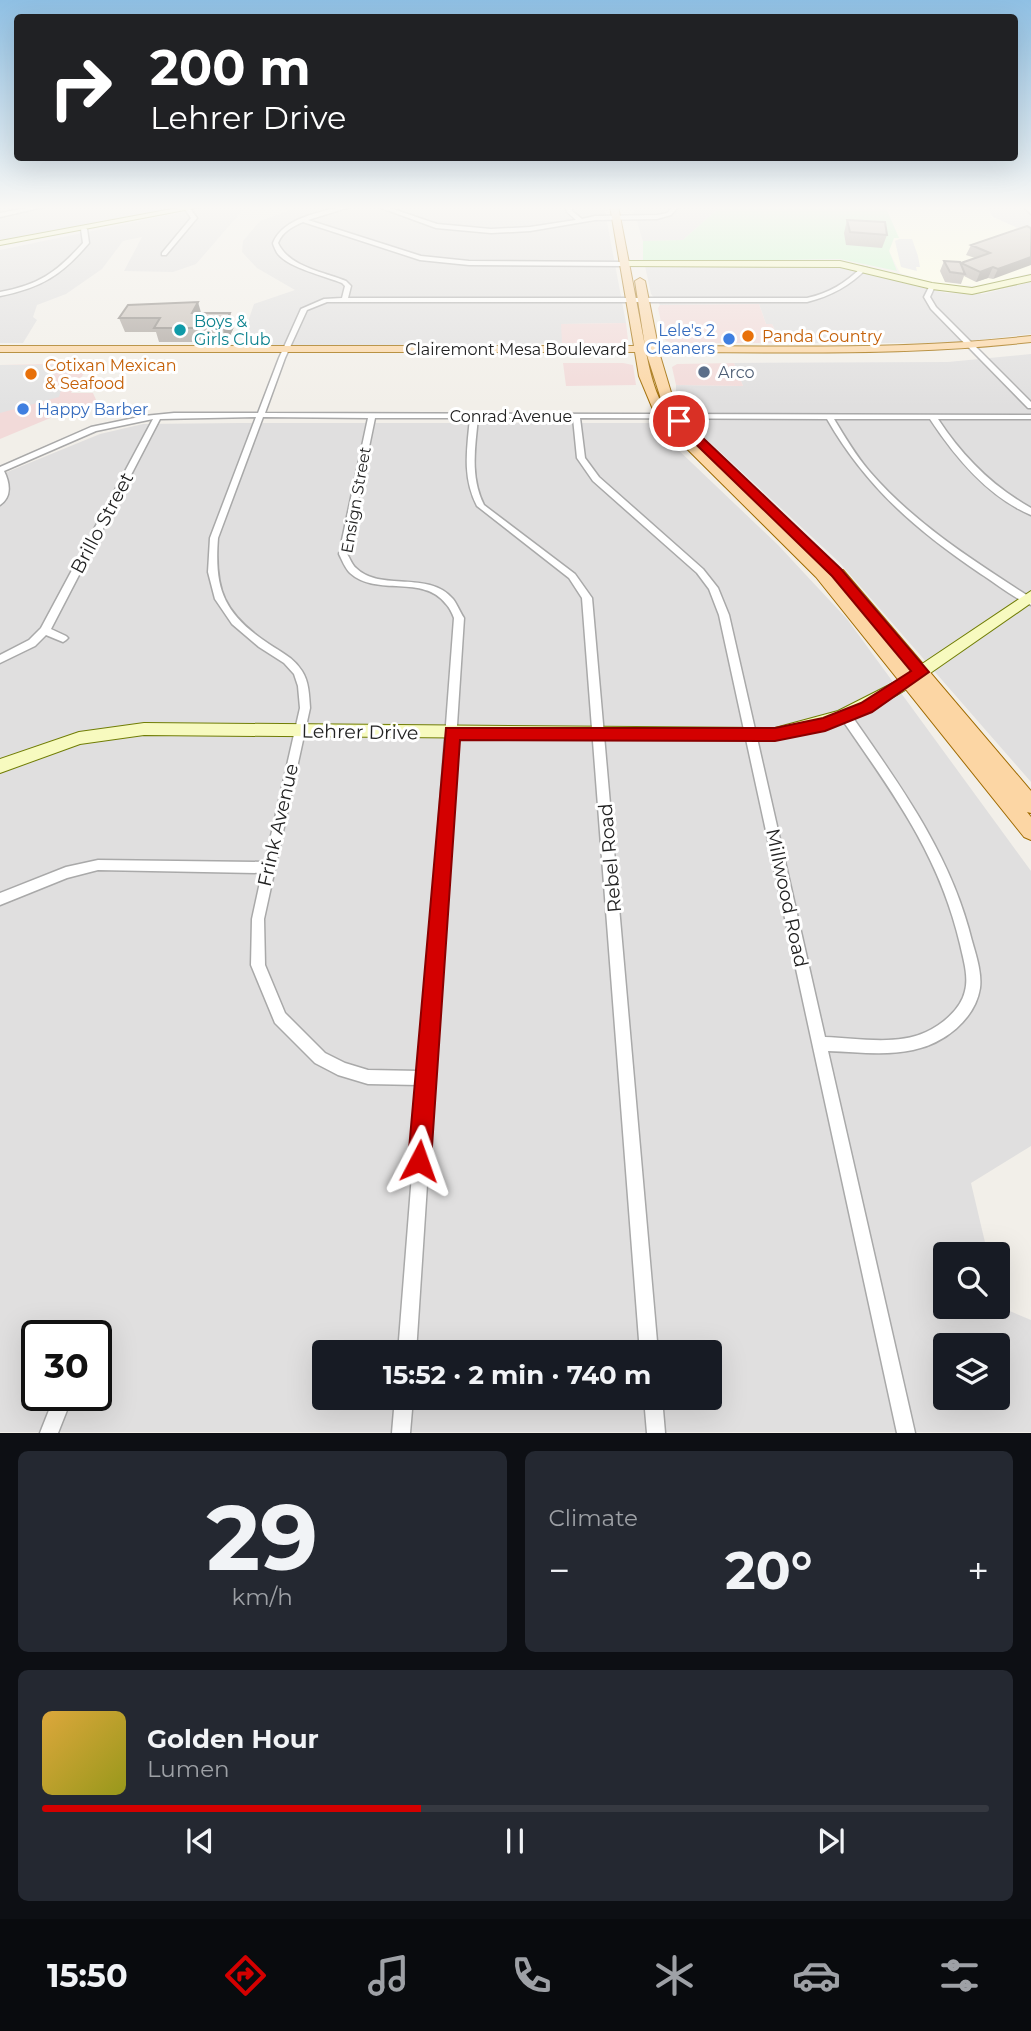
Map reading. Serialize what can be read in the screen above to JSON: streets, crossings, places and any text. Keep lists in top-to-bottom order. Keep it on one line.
{"streets":{"main road":["Clairemont Mesa Boulevard"],"street":["Conrad Avenue","Ensign Street","Brillo Street","Lehrer Drive","Frink Avenue","Rebel Road","Millwood Road"]},"crossings":[["Clairemont Mesa Boulevard","Frink Avenue"],["Conrad Avenue","Ensign Street"],["Conrad Avenue","Brillo Street"],["Conrad Avenue","Frink Avenue"],["Conrad Avenue","Rebel Road"],["Conrad Avenue","Millwood Road"],["Ensign Street","Lehrer Drive"],["Ensign Street","Frink Avenue"],["Lehrer Drive","Frink Avenue"],["Lehrer Drive","Rebel Road"],["Lehrer Drive","Millwood Road"]],"places":["Boys & Girls Club","Panda Country","Lele's 2 Cleaners","Arco","Cotixan Mexican & Seafood","Happy Barber"],"page":{"turn":["200 m","Lehrer Drive"],"limit":"30","trip":"15:52 · 2 min · 740 m","tile":[["29","km/h"],"Climate"],"heat":["−","20°","+"],"song":["Golden Hour","Lumen"],"tabs":"15:50"}}
